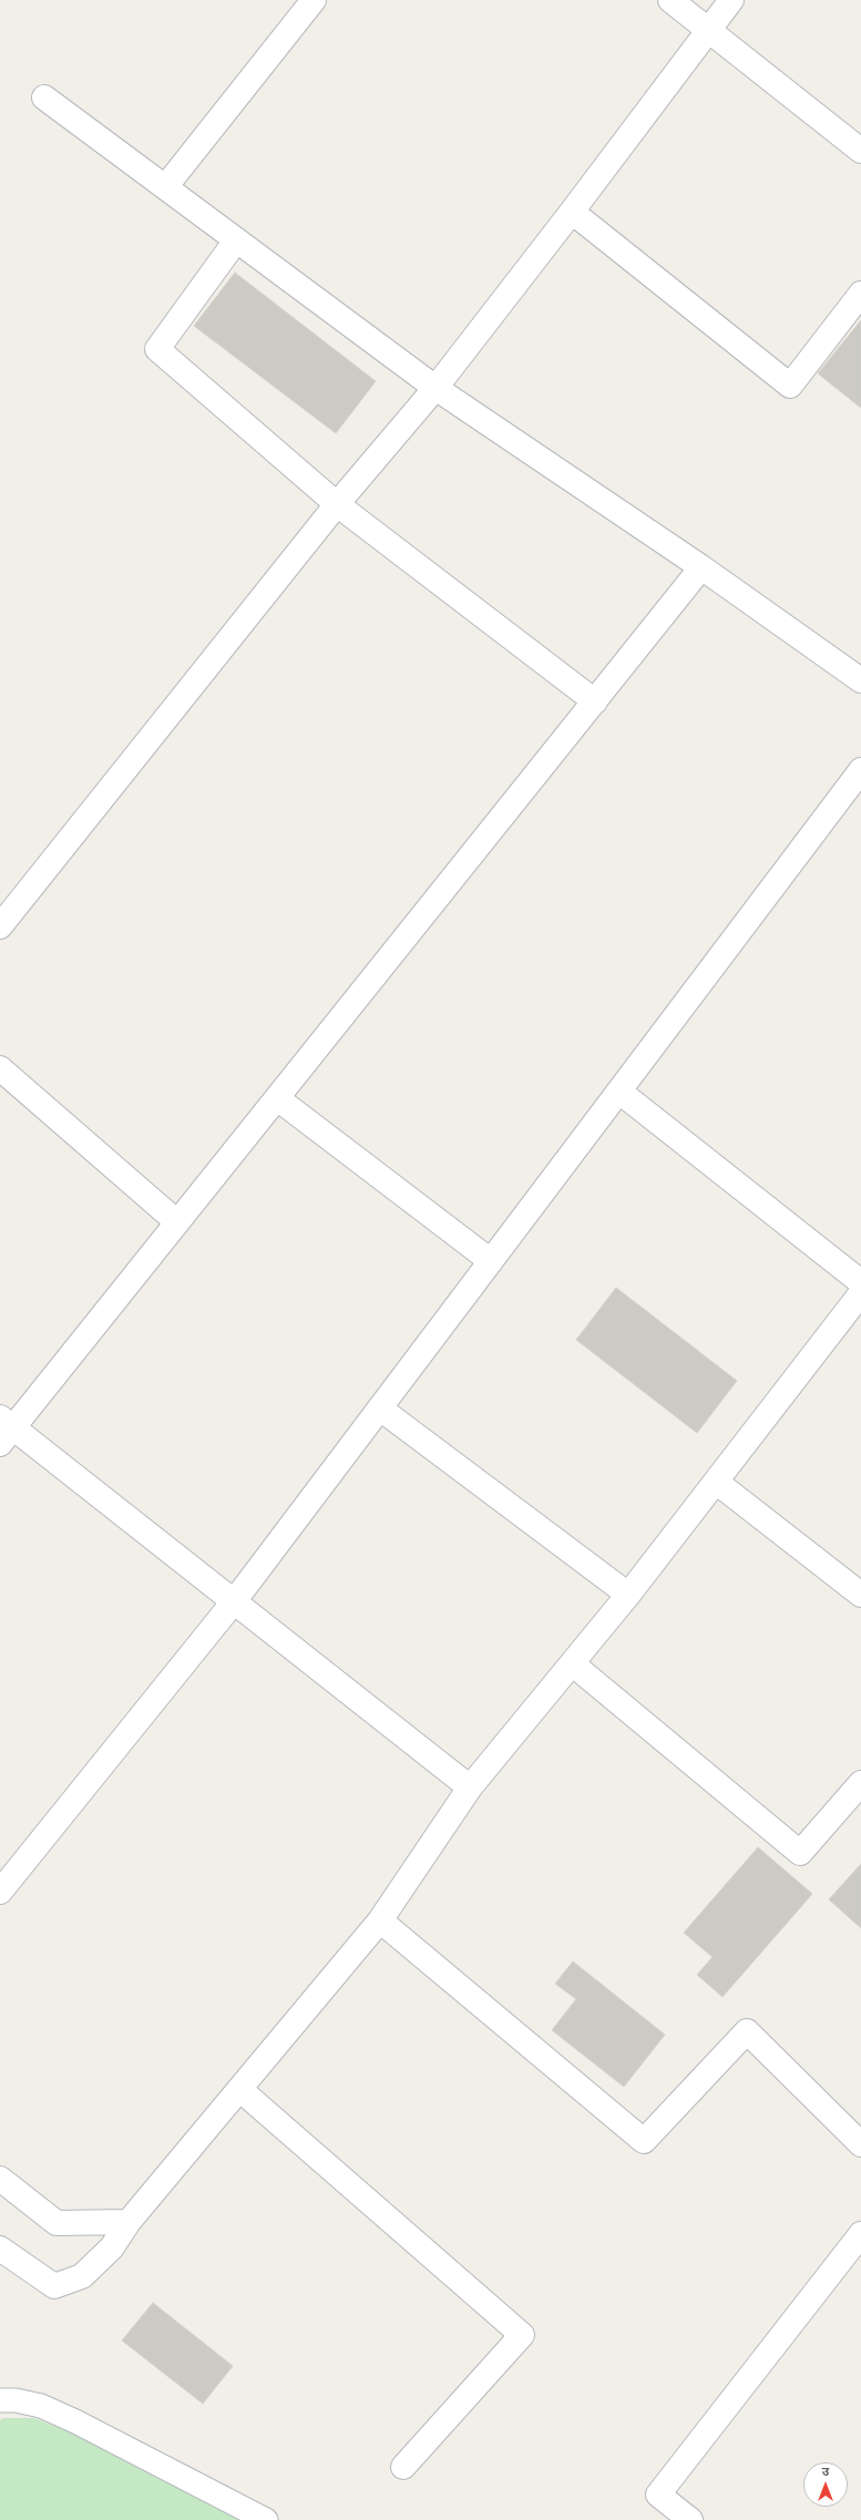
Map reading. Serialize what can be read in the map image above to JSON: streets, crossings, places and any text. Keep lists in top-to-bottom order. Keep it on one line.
{"north":"top"}
